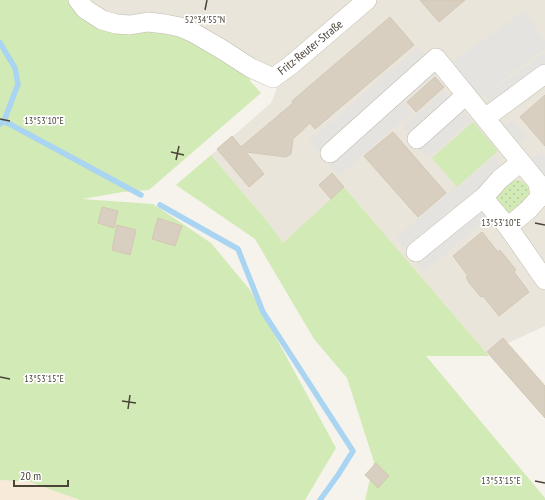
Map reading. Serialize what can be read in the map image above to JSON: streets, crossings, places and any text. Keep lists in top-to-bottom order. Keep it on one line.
{"streets":{"street":["Fritz-Reuter-Straße"]},"scale_bar":"20 m","coordinates":["52°34'55\"N","13°53'10\"E","13°53'15\"E"]}
